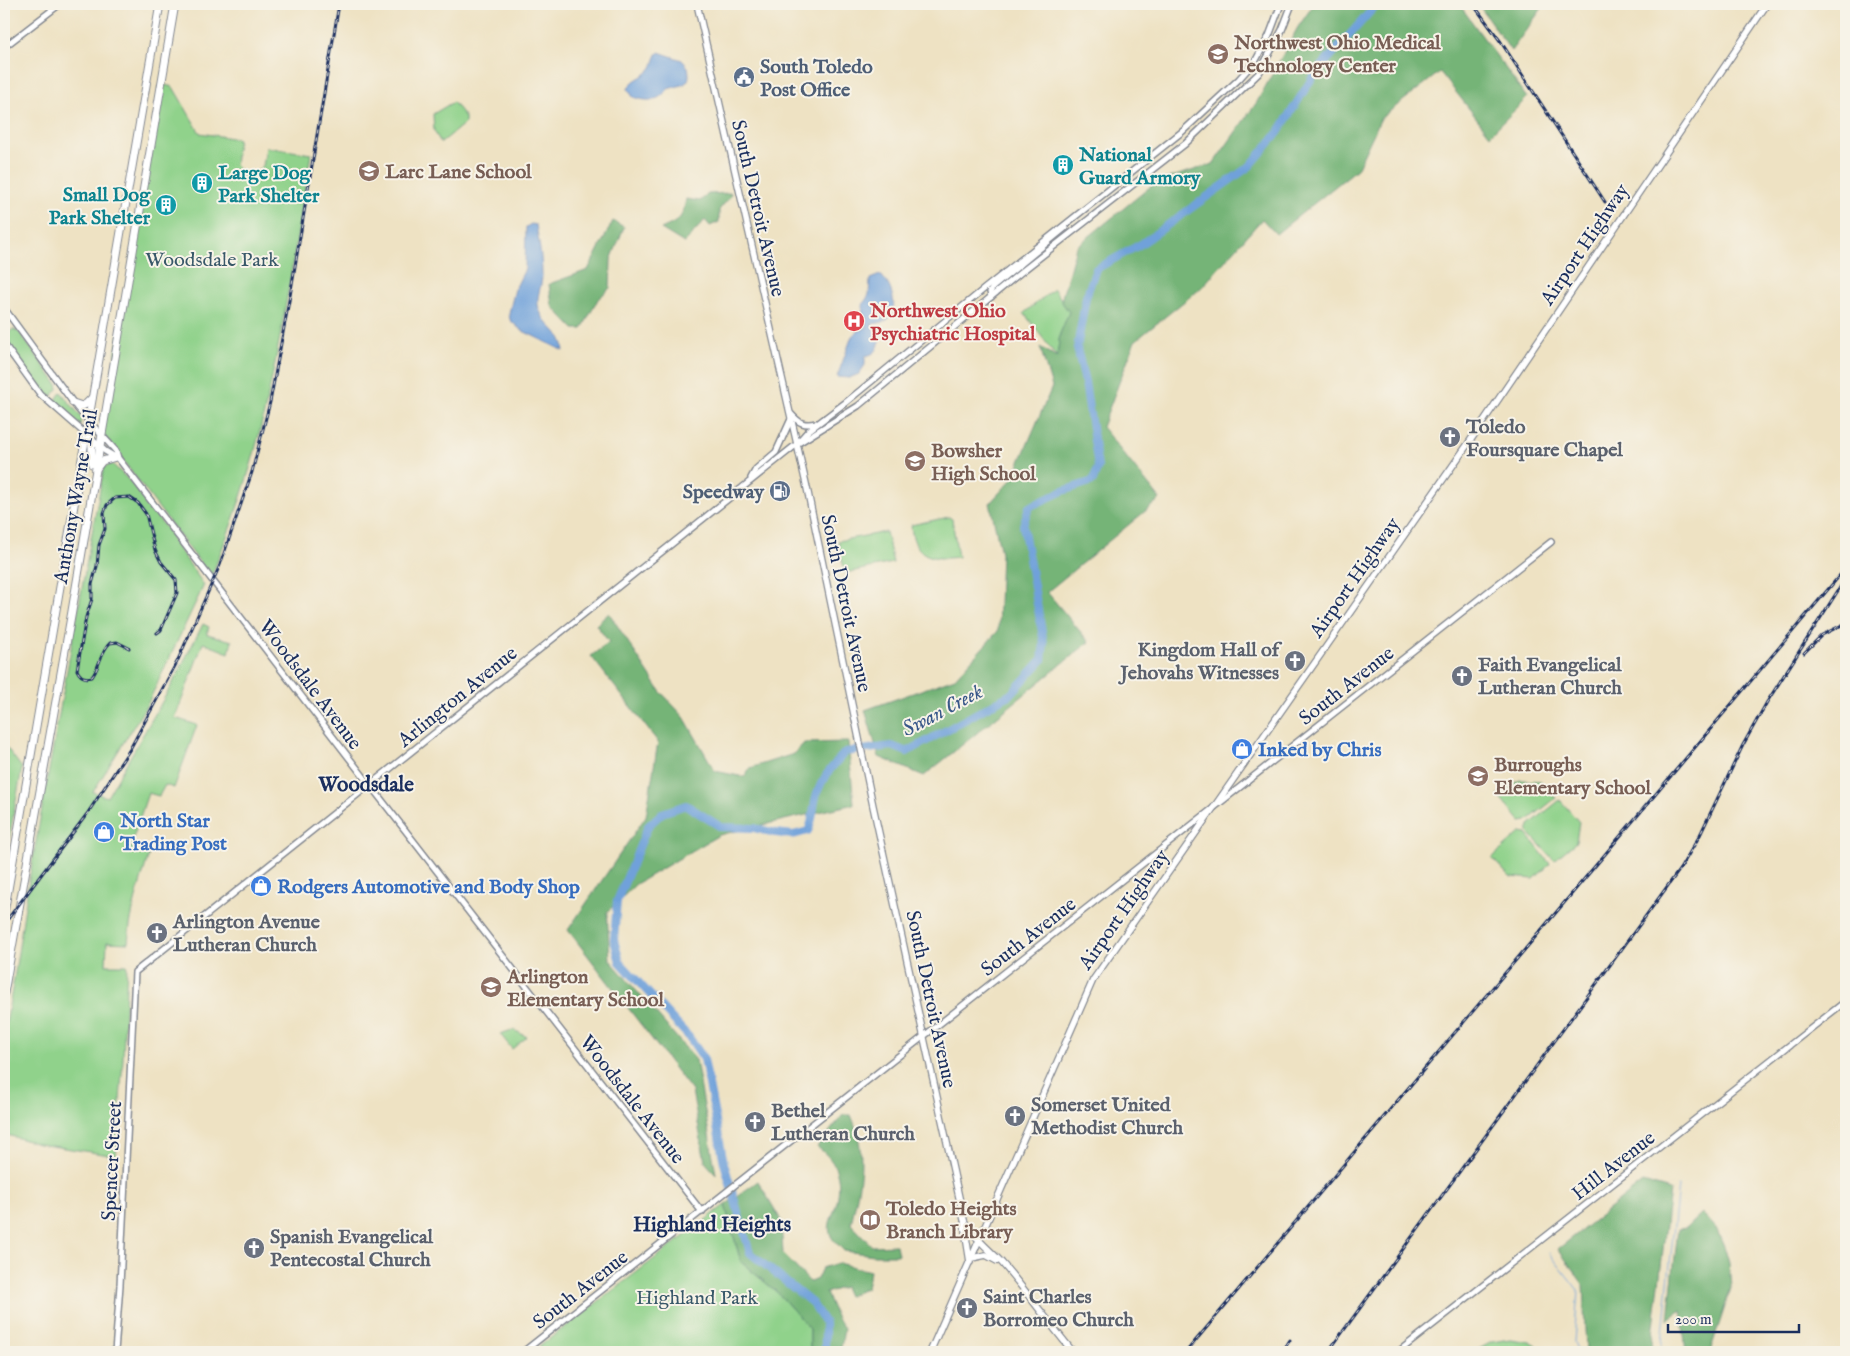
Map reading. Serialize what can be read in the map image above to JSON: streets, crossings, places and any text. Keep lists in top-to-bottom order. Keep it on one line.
{"streets":{"highway":["Anthony Wayne Trail"],"main road":["South Detroit Avenue","Airport Highway"],"street":["Woodsdale Avenue","South Avenue","Arlington Avenue","Spencer Street","Hill Avenue"]},"crossings":[["South Detroit Avenue","South Avenue"],["South Detroit Avenue","Arlington Avenue"],["Airport Highway","South Avenue"],["Anthony Wayne Trail","Woodsdale Avenue"],["Woodsdale Avenue","South Avenue"],["Woodsdale Avenue","Arlington Avenue"],["Arlington Avenue","Spencer Street"]],"districts":["Woodsdale","Highland Heights"],"water":["Swan Creek"],"parks":["Woodsdale Park","Highland Park"],"places":{"school or university":["Northwest Ohio Medical Technology Center","Larc Lane School","Bowsher High School","Burroughs Elementary School","Arlington Elementary School"],"public building":["South Toledo Post Office"],"building":["National Guard Armory","Large Dog Park Shelter","Small Dog Park Shelter"],"hospital":["Northwest Ohio Psychiatric Hospital"],"church":["Toledo Foursquare Chapel","Kingdom Hall of Jehovahs Witnesses","Faith Evangelical Lutheran Church","Arlington Avenue Lutheran Church","Somerset United Methodist Church","Bethel Lutheran Church","Spanish Evangelical Pentecostal Church","Saint Charles Borromeo Church"],"fuel station":["Speedway"],"shop":["Inked by Chris","North Star Trading Post","Rodgers Automotive and Body Shop"],"library":["Toledo Heights Branch Library"]},"scale_bar":"200 m"}
